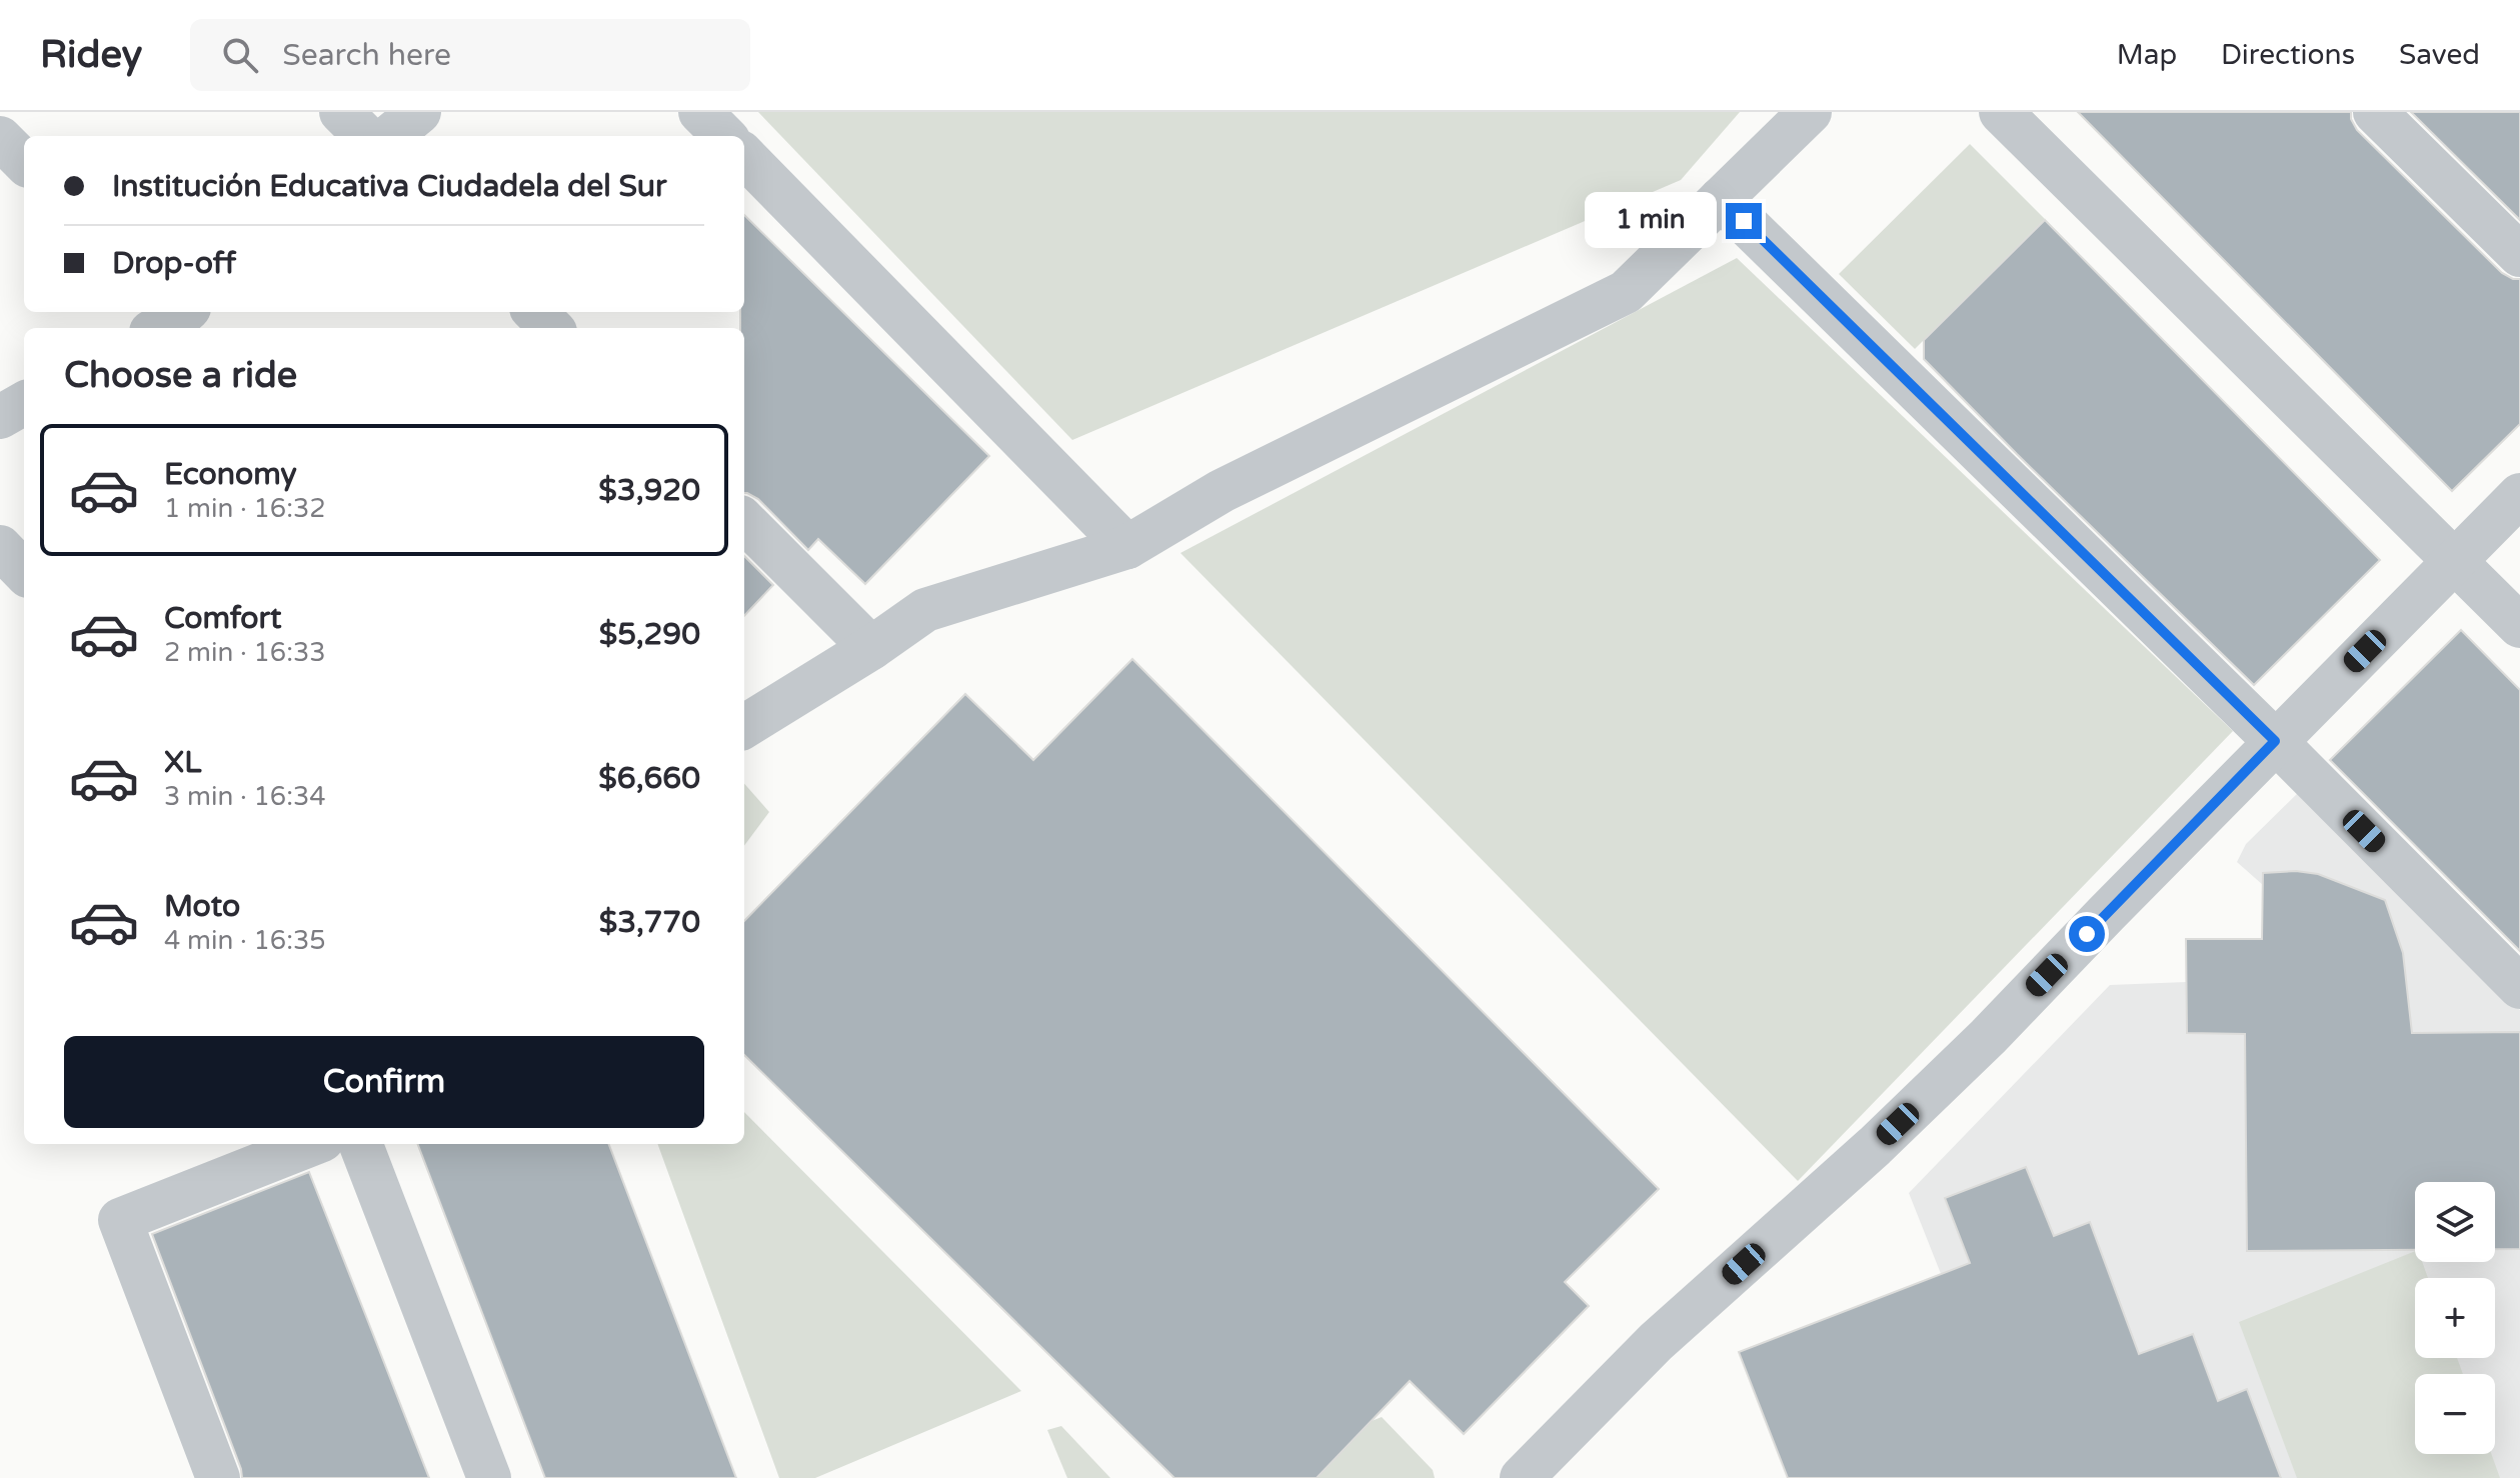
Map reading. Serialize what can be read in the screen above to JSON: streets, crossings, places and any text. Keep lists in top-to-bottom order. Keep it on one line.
{"page":{"header":"Ridey","search":"Search here","nav":["Map","Directions","Saved"],"banner":["Institución Educativa Ciudadela del Sur","Drop-off"],"bubble":"1 min","heading":"Choose a ride","list":[{"name":"Economy","note":"1 min · 16:32","value":"$3,920"},{"name":"Comfort","note":"2 min · 16:33","value":"$5,290"},{"name":"XL","note":"3 min · 16:34","value":"$6,660"},{"name":"Moto","note":"4 min · 16:35","value":"$3,770"}],"buttons":"Confirm","map_buttons":["+","−"]}}
